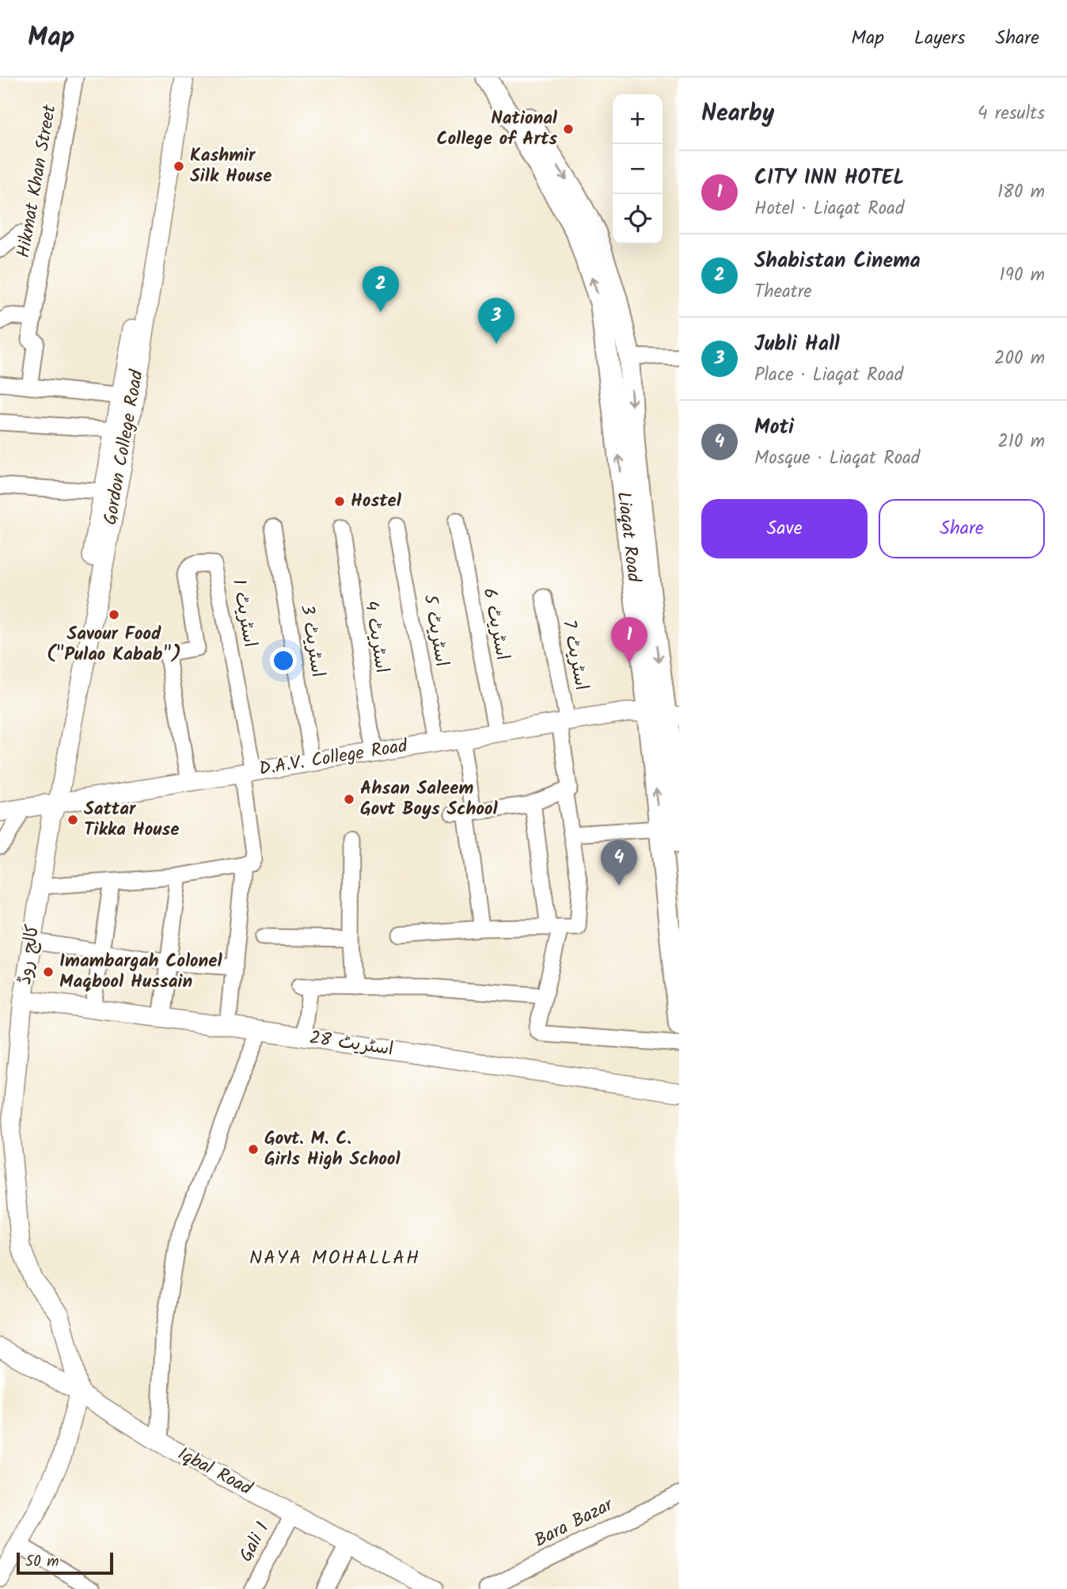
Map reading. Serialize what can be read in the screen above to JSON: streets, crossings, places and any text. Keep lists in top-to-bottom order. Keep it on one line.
{"streets":{"main road":["Liaqat Road"],"street":["Hikmat Khan Street","Gordon College Road","اسٹریٹ 1","اسٹریٹ 6","اسٹریٹ 5","اسٹریٹ 4","اسٹریٹ 3","اسٹریٹ 7","D.A.V. College Road","کالج روڈ","اسٹریٹ 28","Iqbal Road","Bara Bazar","Gali 1"]},"crossings":[["Gordon College Road","D.A.V. College Road"],["Gordon College Road","کالج روڈ"],["Liaqat Road","D.A.V. College Road"],["اسٹریٹ 1","D.A.V. College Road"],["اسٹریٹ 6","D.A.V. College Road"],["اسٹریٹ 5","D.A.V. College Road"],["اسٹریٹ 4","D.A.V. College Road"],["اسٹریٹ 3","D.A.V. College Road"],["اسٹریٹ 7","D.A.V. College Road"],["D.A.V. College Road","کالج روڈ"],["کالج روڈ","اسٹریٹ 28"],["کالج روڈ","Iqbal Road"],["Iqbal Road","Gali 1"]],"districts":["NAYA MOHALLAH"],"places":["National College of Arts","Kashmir Silk House","Hostel","Savour Food (\"Pulao Kabab\")","Ahsan Saleem Govt Boys School","Sattar Tikka House","Imambargah Colonel Maqbool Hussain","Govt. M. C. Girls High School"],"scale_bar":"50 m","page":{"header":"Map","nav":["Map","Layers","Share"],"heading":["Nearby","4 results"],"map_buttons":["+","−"],"list":[{"mark":"1","name":"CITY INN HOTEL","note":"Hotel · Liaqat Road","value":"180 m"},{"mark":"2","name":"Shabistan Cinema","note":"Theatre","value":"190 m"},{"mark":"3","name":"Jubli Hall","note":"Place · Liaqat Road","value":"200 m"},{"mark":"4","name":"Moti","note":"Mosque · Liaqat Road","value":"210 m"}],"pins":["2","3","1","4"],"buttons":["Save","Share"],"scale":"50 m"}}
